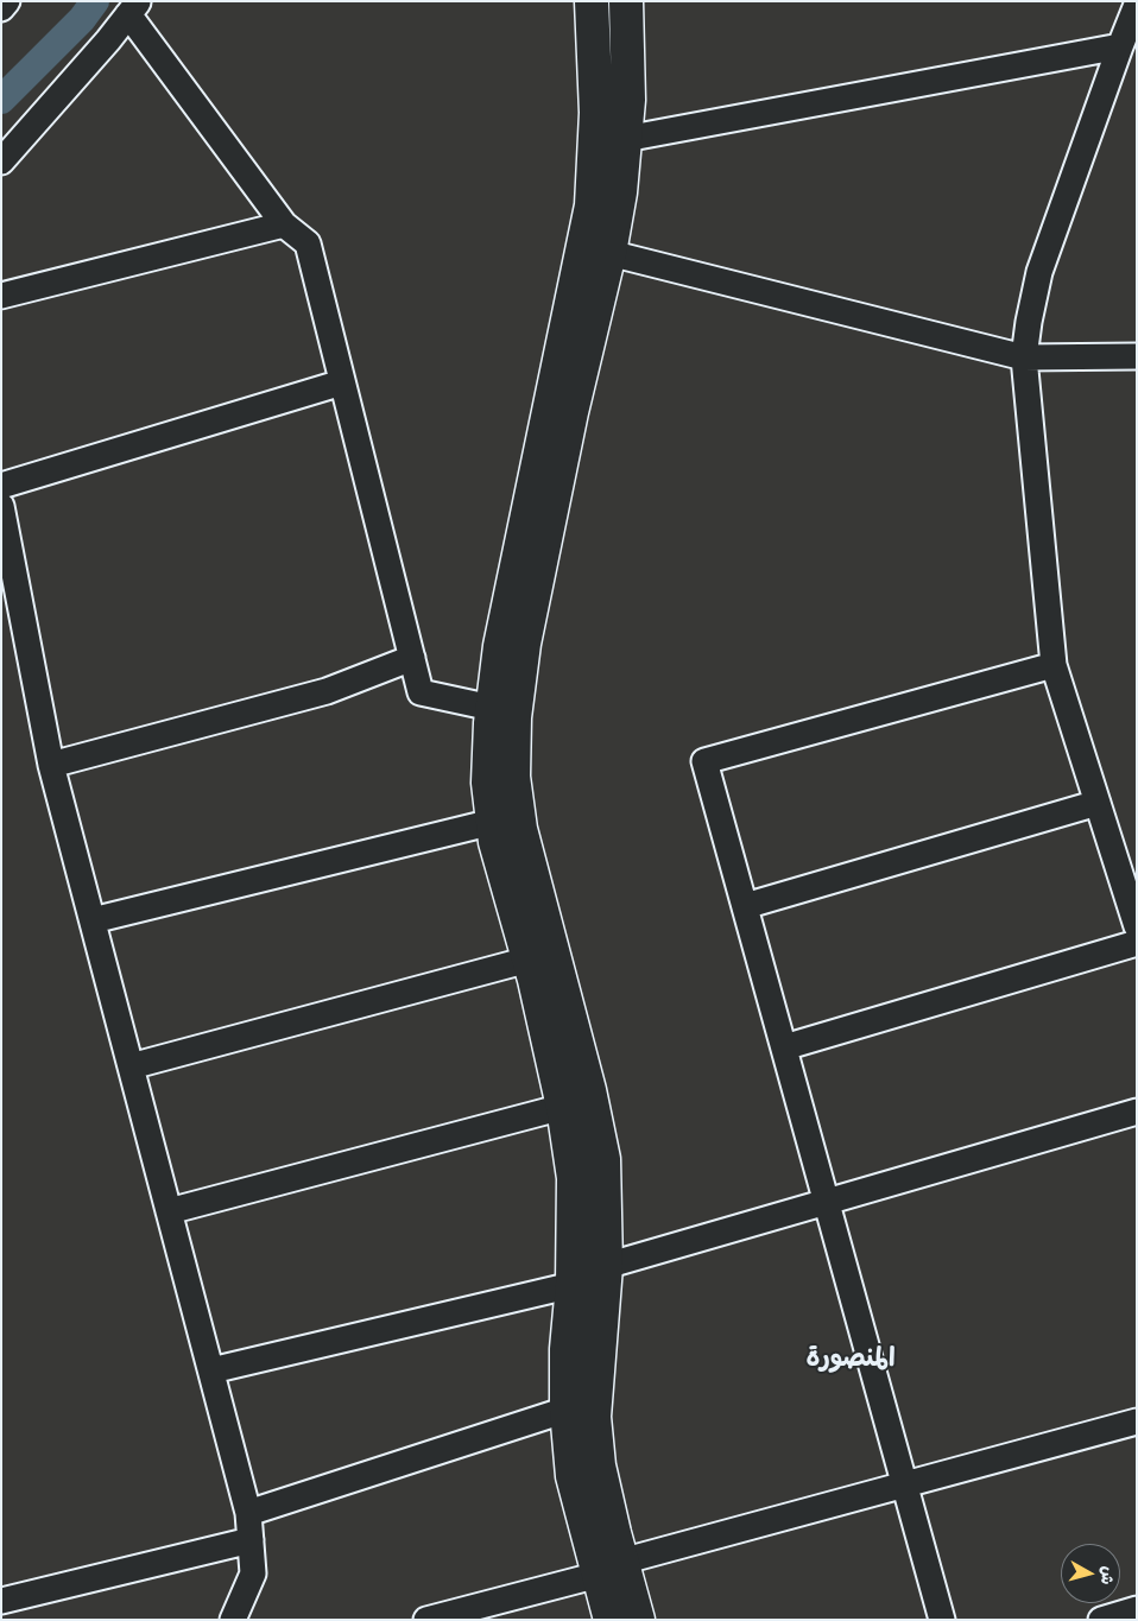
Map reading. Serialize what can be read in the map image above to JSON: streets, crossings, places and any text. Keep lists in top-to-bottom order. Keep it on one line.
{"districts":["المنصورة"],"north":"right"}
